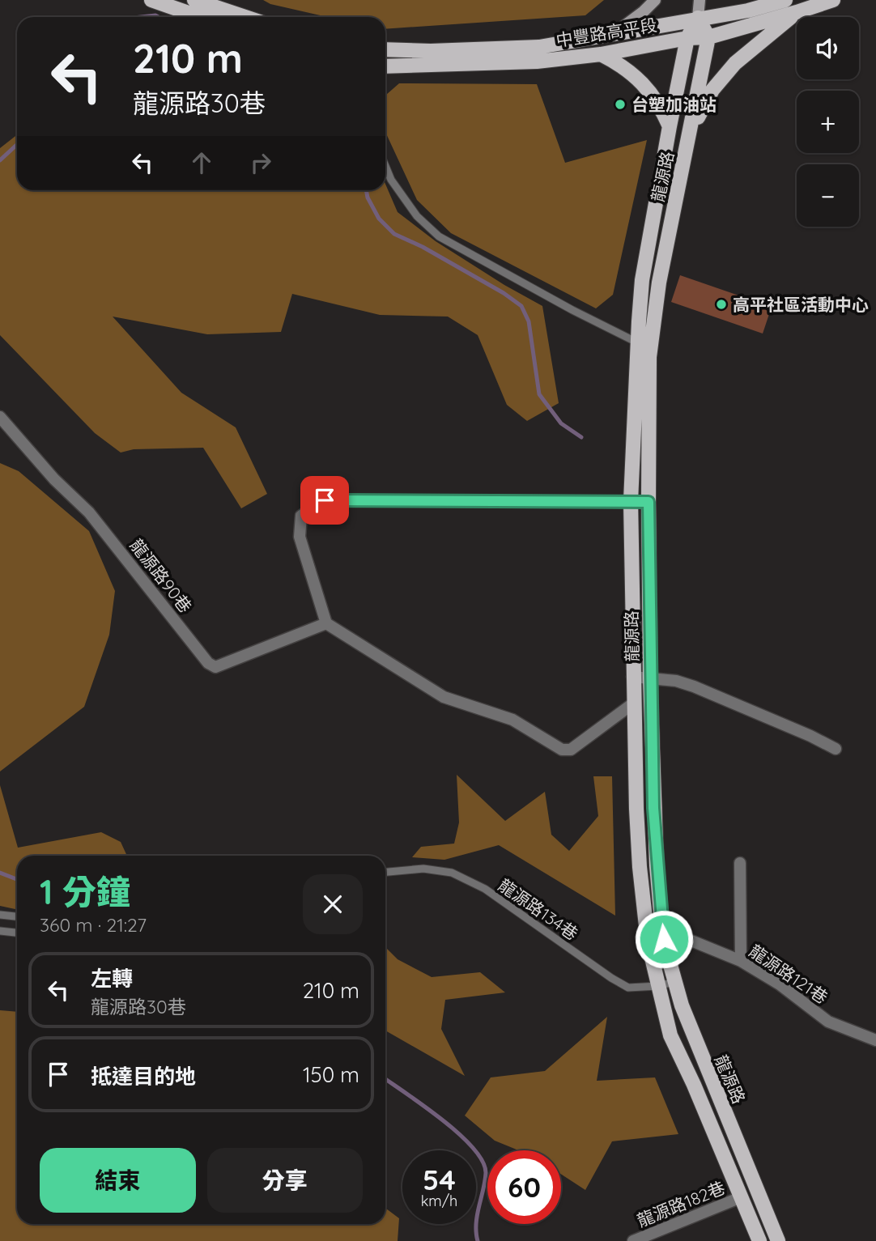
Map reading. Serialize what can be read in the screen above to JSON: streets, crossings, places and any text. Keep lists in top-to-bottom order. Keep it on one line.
{"streets":{"main road":["中豐路高平段","龍源路"],"street":["龍源路90巷","龍源路121巷","龍源路182巷"],"lane":["龍源路134巷"]},"crossings":[["中豐路高平段","龍源路"],["龍源路","龍源路134巷"],["龍源路","龍源路121巷"]],"places":["台塑加油站","高平社區活動中心"],"page":{"map_buttons":["+","−"],"turn":["210 m","龍源路30巷"],"heading":["1 分鐘","360 m · 21:27"],"list":[{"name":"左轉","note":"龍源路30巷","value":"210 m"},{"name":"抵達目的地","value":"150 m"}],"buttons":["結束","分享"],"speed":"54 km/h","limit":"60"}}
